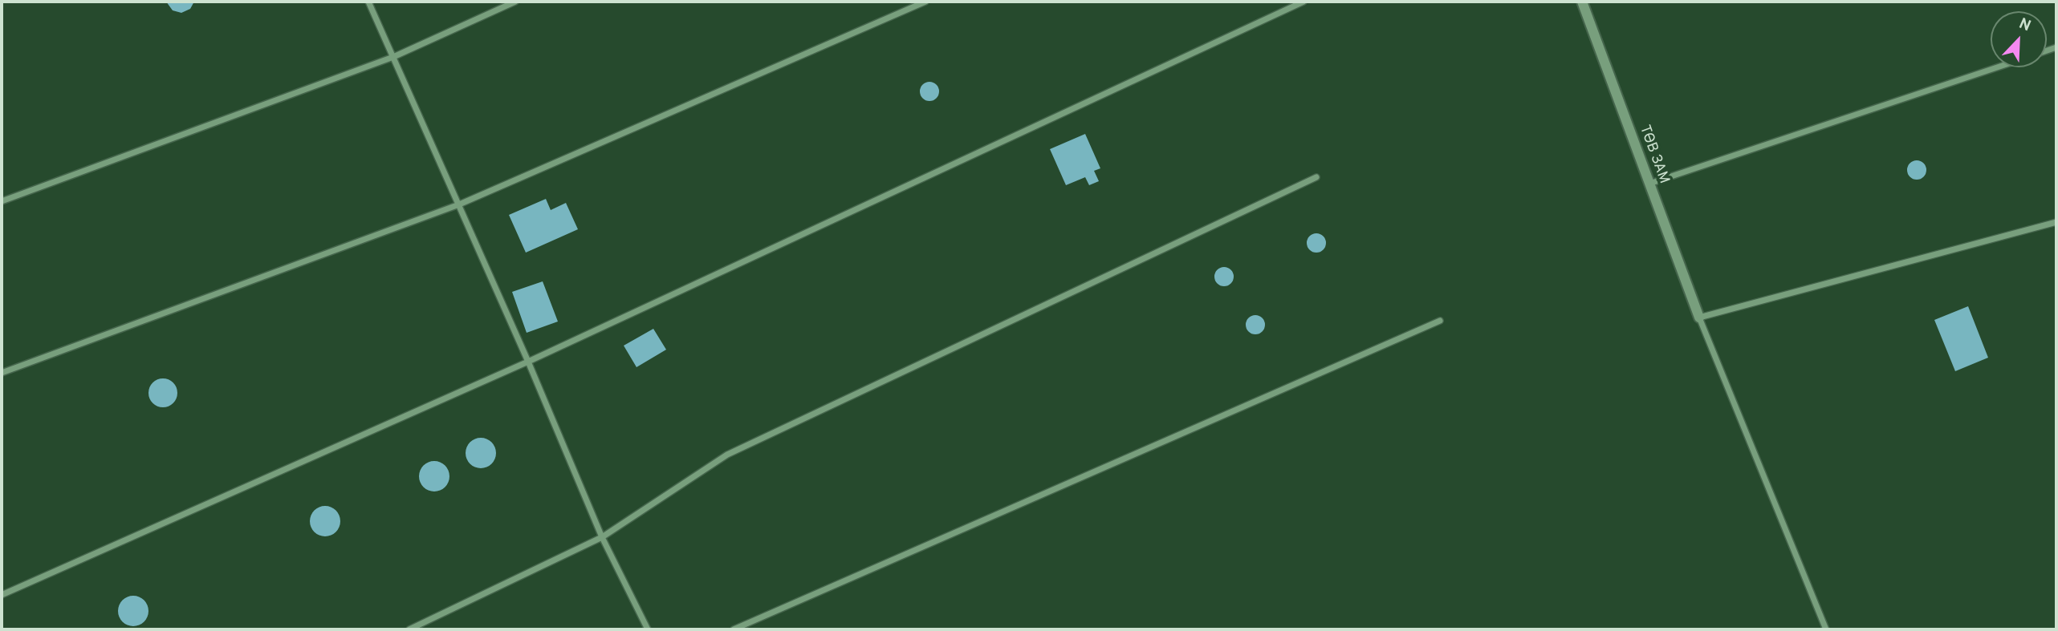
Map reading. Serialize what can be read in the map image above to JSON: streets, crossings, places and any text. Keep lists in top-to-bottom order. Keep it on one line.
{"streets":{"street":["ТӨВ ЗАМ"]},"north":"top right"}
